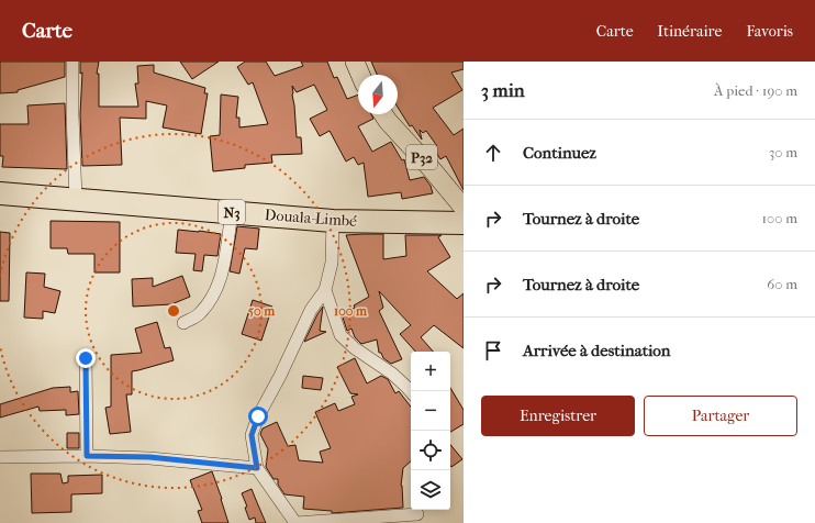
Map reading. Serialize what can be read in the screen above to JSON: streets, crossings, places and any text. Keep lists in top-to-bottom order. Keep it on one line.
{"streets":{"highway":["N3","Douala-Limbé"],"main road":["P32"]},"north":"bottom","page":{"header":"Carte","nav":["Carte","Itinéraire","Favoris"],"heading":["3 min","À pied · 190 m"],"list":[["Continuez","30 m"],["Tournez à droite","100 m"],["Tournez à droite","60 m"],"Arrivée à destination"],"map_buttons":["+","−"],"buttons":["Enregistrer","Partager"]},"rings":["50 m","100 m"]}
